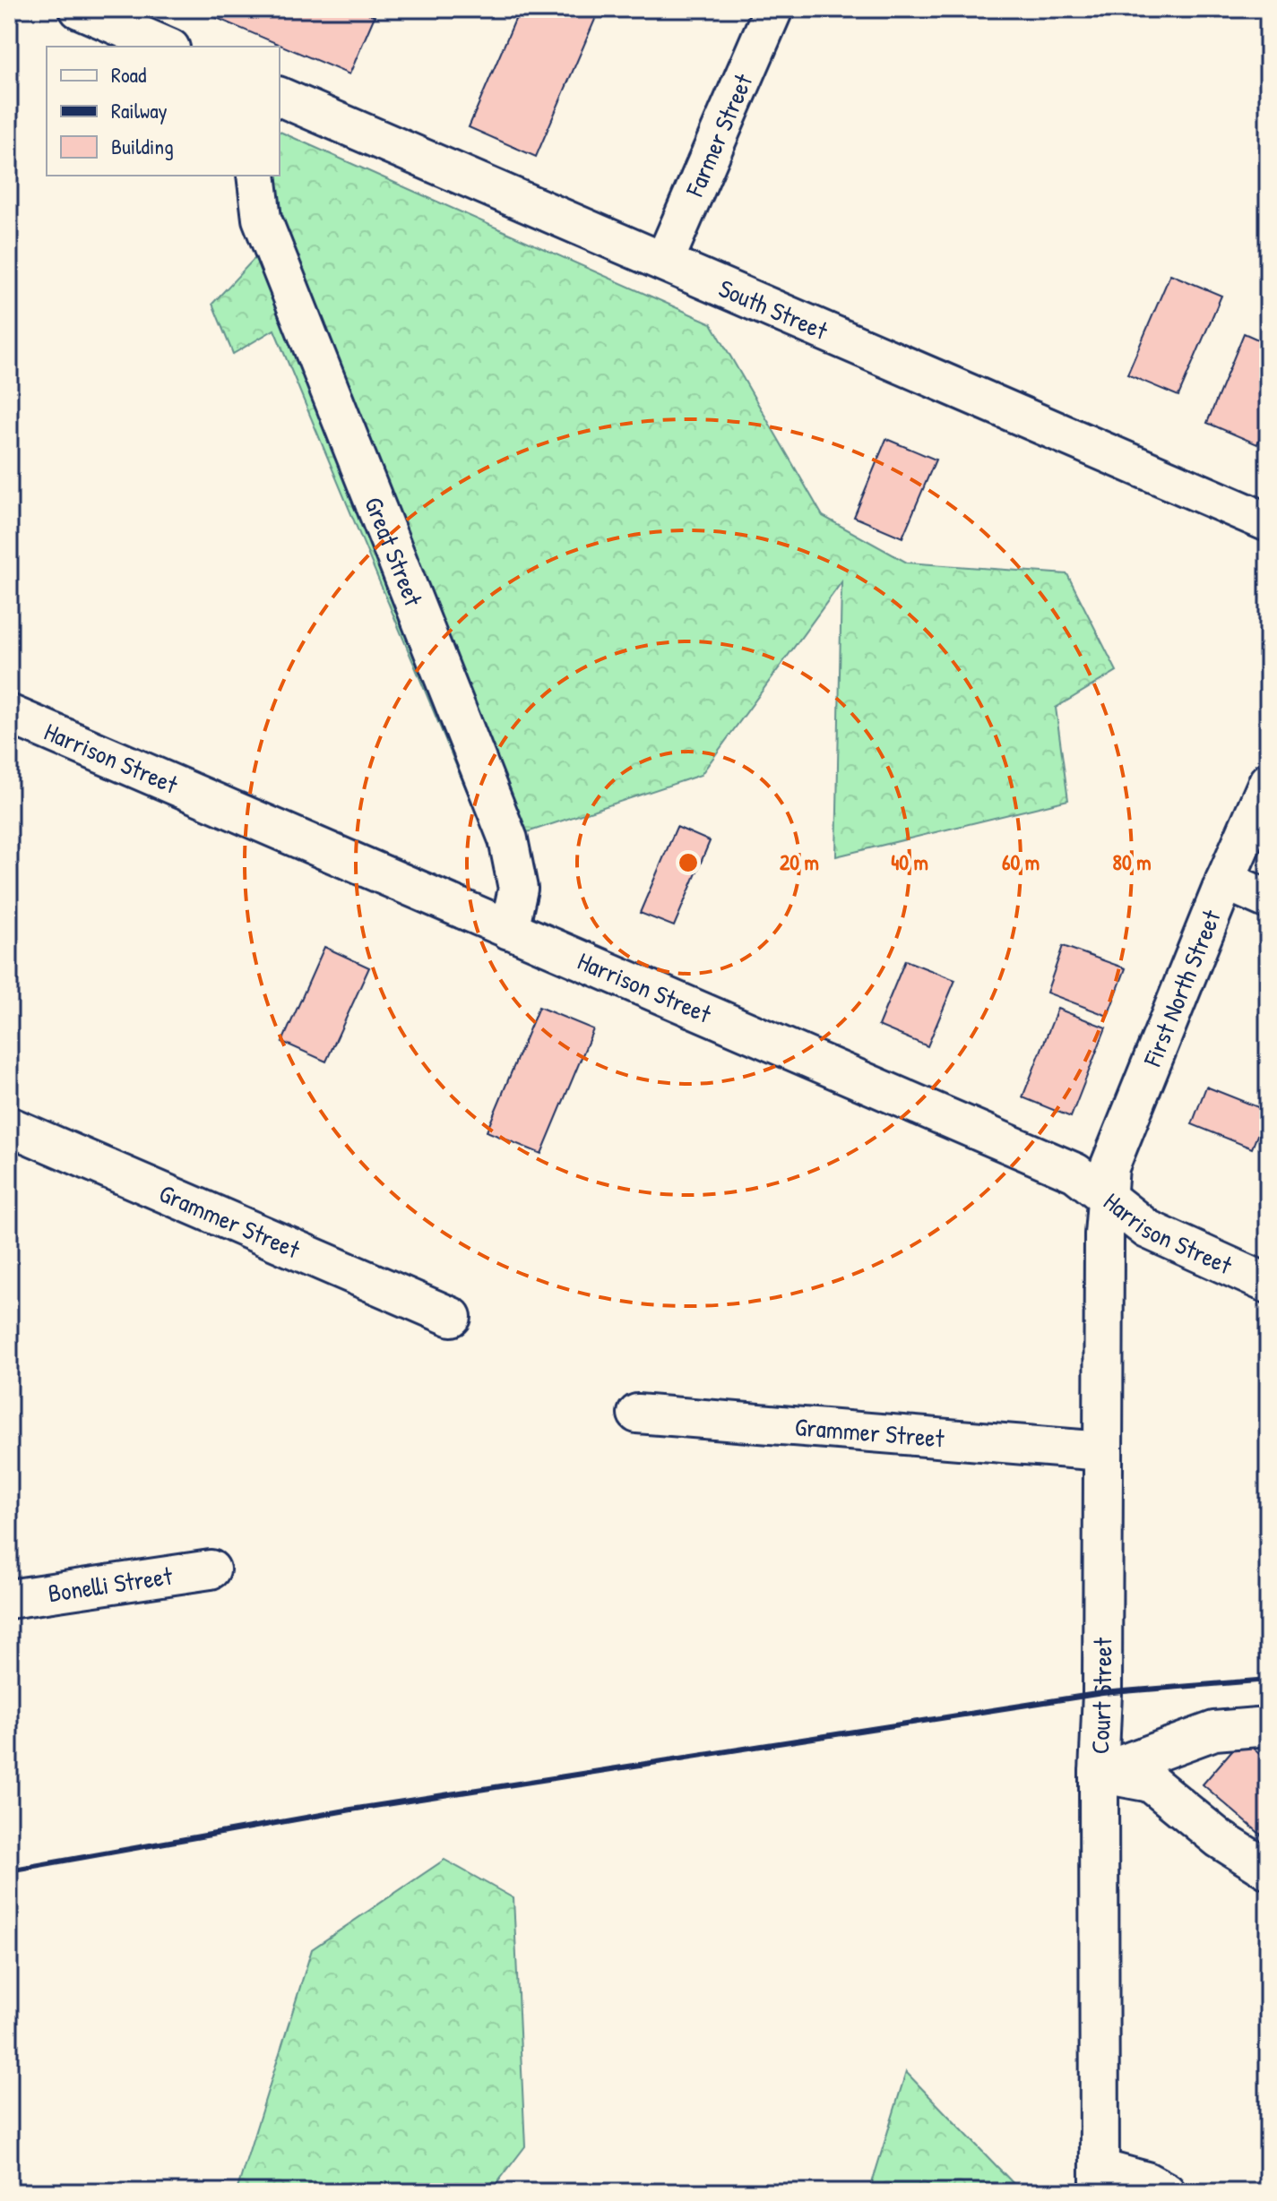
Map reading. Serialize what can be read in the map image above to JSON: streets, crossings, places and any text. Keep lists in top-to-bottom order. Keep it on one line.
{"streets":{"street":["Farmer Street","South Street","Great Street","Harrison Street","First North Street","Grammer Street","Bonelli Street","Court Street"]},"crossings":[["Farmer Street","South Street"],["Great Street","Harrison Street"],["Harrison Street","First North Street"],["Harrison Street","Court Street"],["First North Street","Court Street"],["Grammer Street","Court Street"]],"legend":["Road","Railway","Building"],"rings":["20 m","40 m","60 m","80 m"]}
